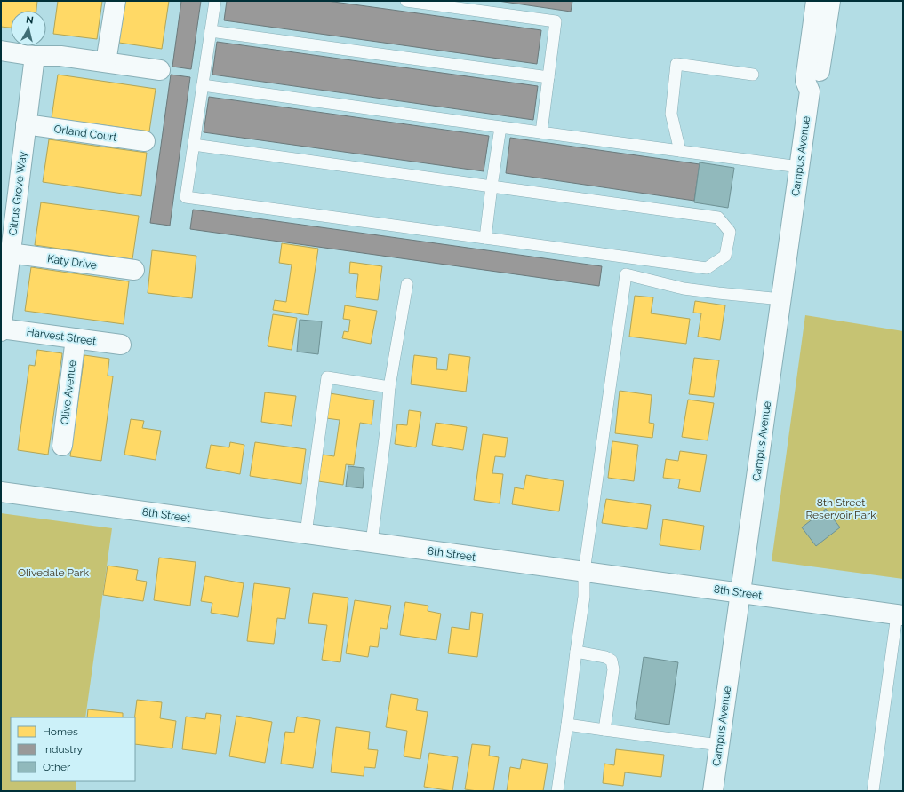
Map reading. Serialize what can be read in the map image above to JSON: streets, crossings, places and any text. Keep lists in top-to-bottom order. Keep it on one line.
{"streets":{"street":["Orland Court","Campus Avenue","Citrus Grove Way","Katy Drive","Harvest Street","Olive Avenue","8th Street"]},"crossings":[["Orland Court","Citrus Grove Way"],["Campus Avenue","8th Street"],["Citrus Grove Way","Katy Drive"],["Citrus Grove Way","Harvest Street"],["Harvest Street","Olive Avenue"]],"parks":["8th Street Reservoir Park","Olivedale Park"],"legend":["Homes","Industry","Other"],"north":"top"}
